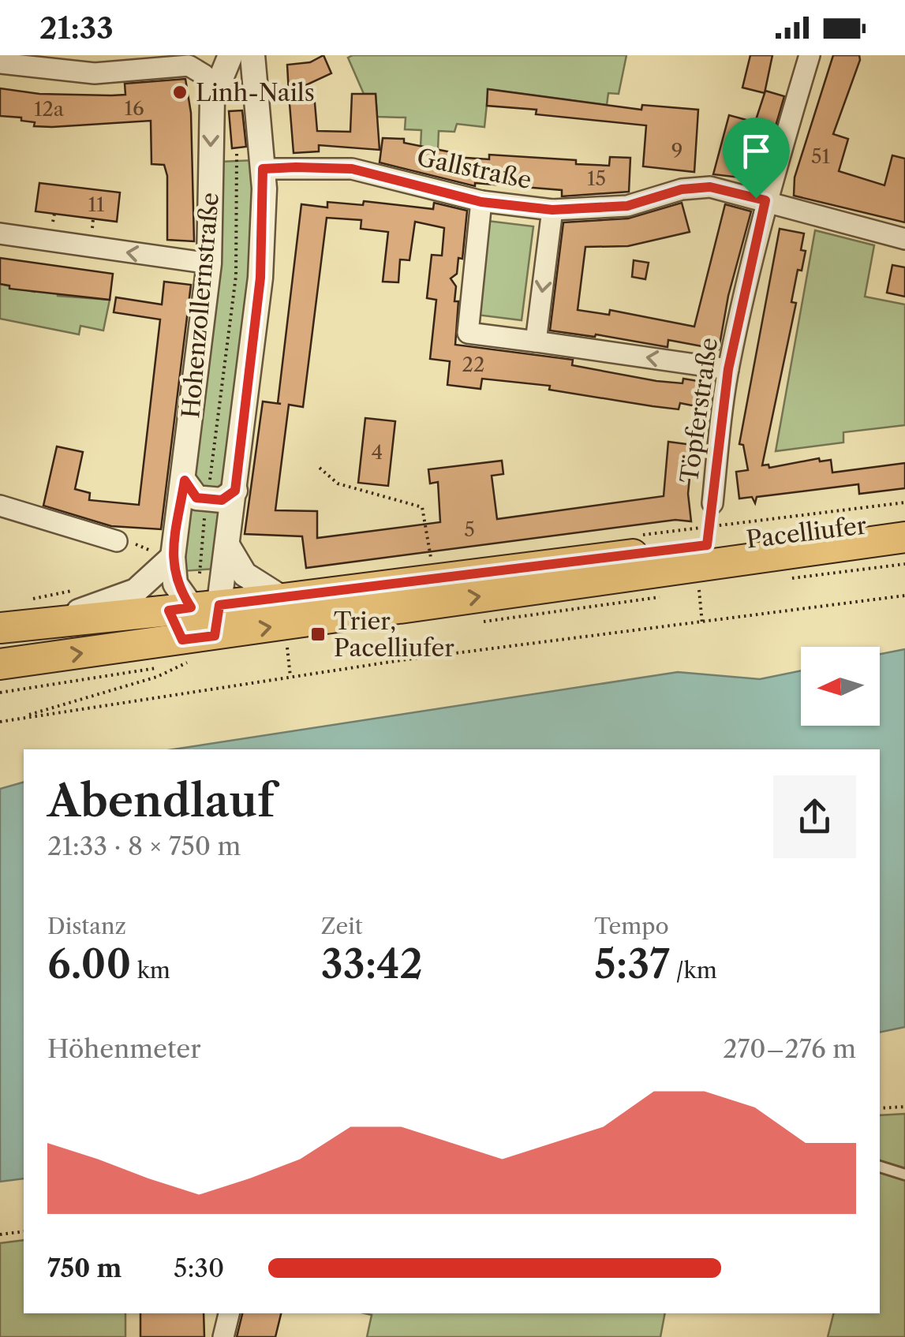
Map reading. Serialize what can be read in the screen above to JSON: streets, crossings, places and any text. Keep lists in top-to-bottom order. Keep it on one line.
{"streets":{"main road":["Pacelliufer"],"street":["Gallstraße","Hohenzollernstraße","Töpferstraße"]},"crossings":[["Gallstraße","Töpferstraße"],["Hohenzollernstraße","Pacelliufer"],["Töpferstraße","Pacelliufer"]],"places":{"other":["Linh-Nails"],"transit":["Trier, Pacelliufer"]},"house_numbers":["16","12a","9","51","15","11","22","4","5"],"north":"left","page":{"status":"21:33","heading":["Abendlauf","21:33 · 8 × 750 m"],"stats":[["Distanz","6.00 km"],["Zeit","33:42"],["Tempo","5:37 /km"]],"chart":["Höhenmeter","270–276 m"],"list":[{"name":"750 m","note":"5:30"}]}}
